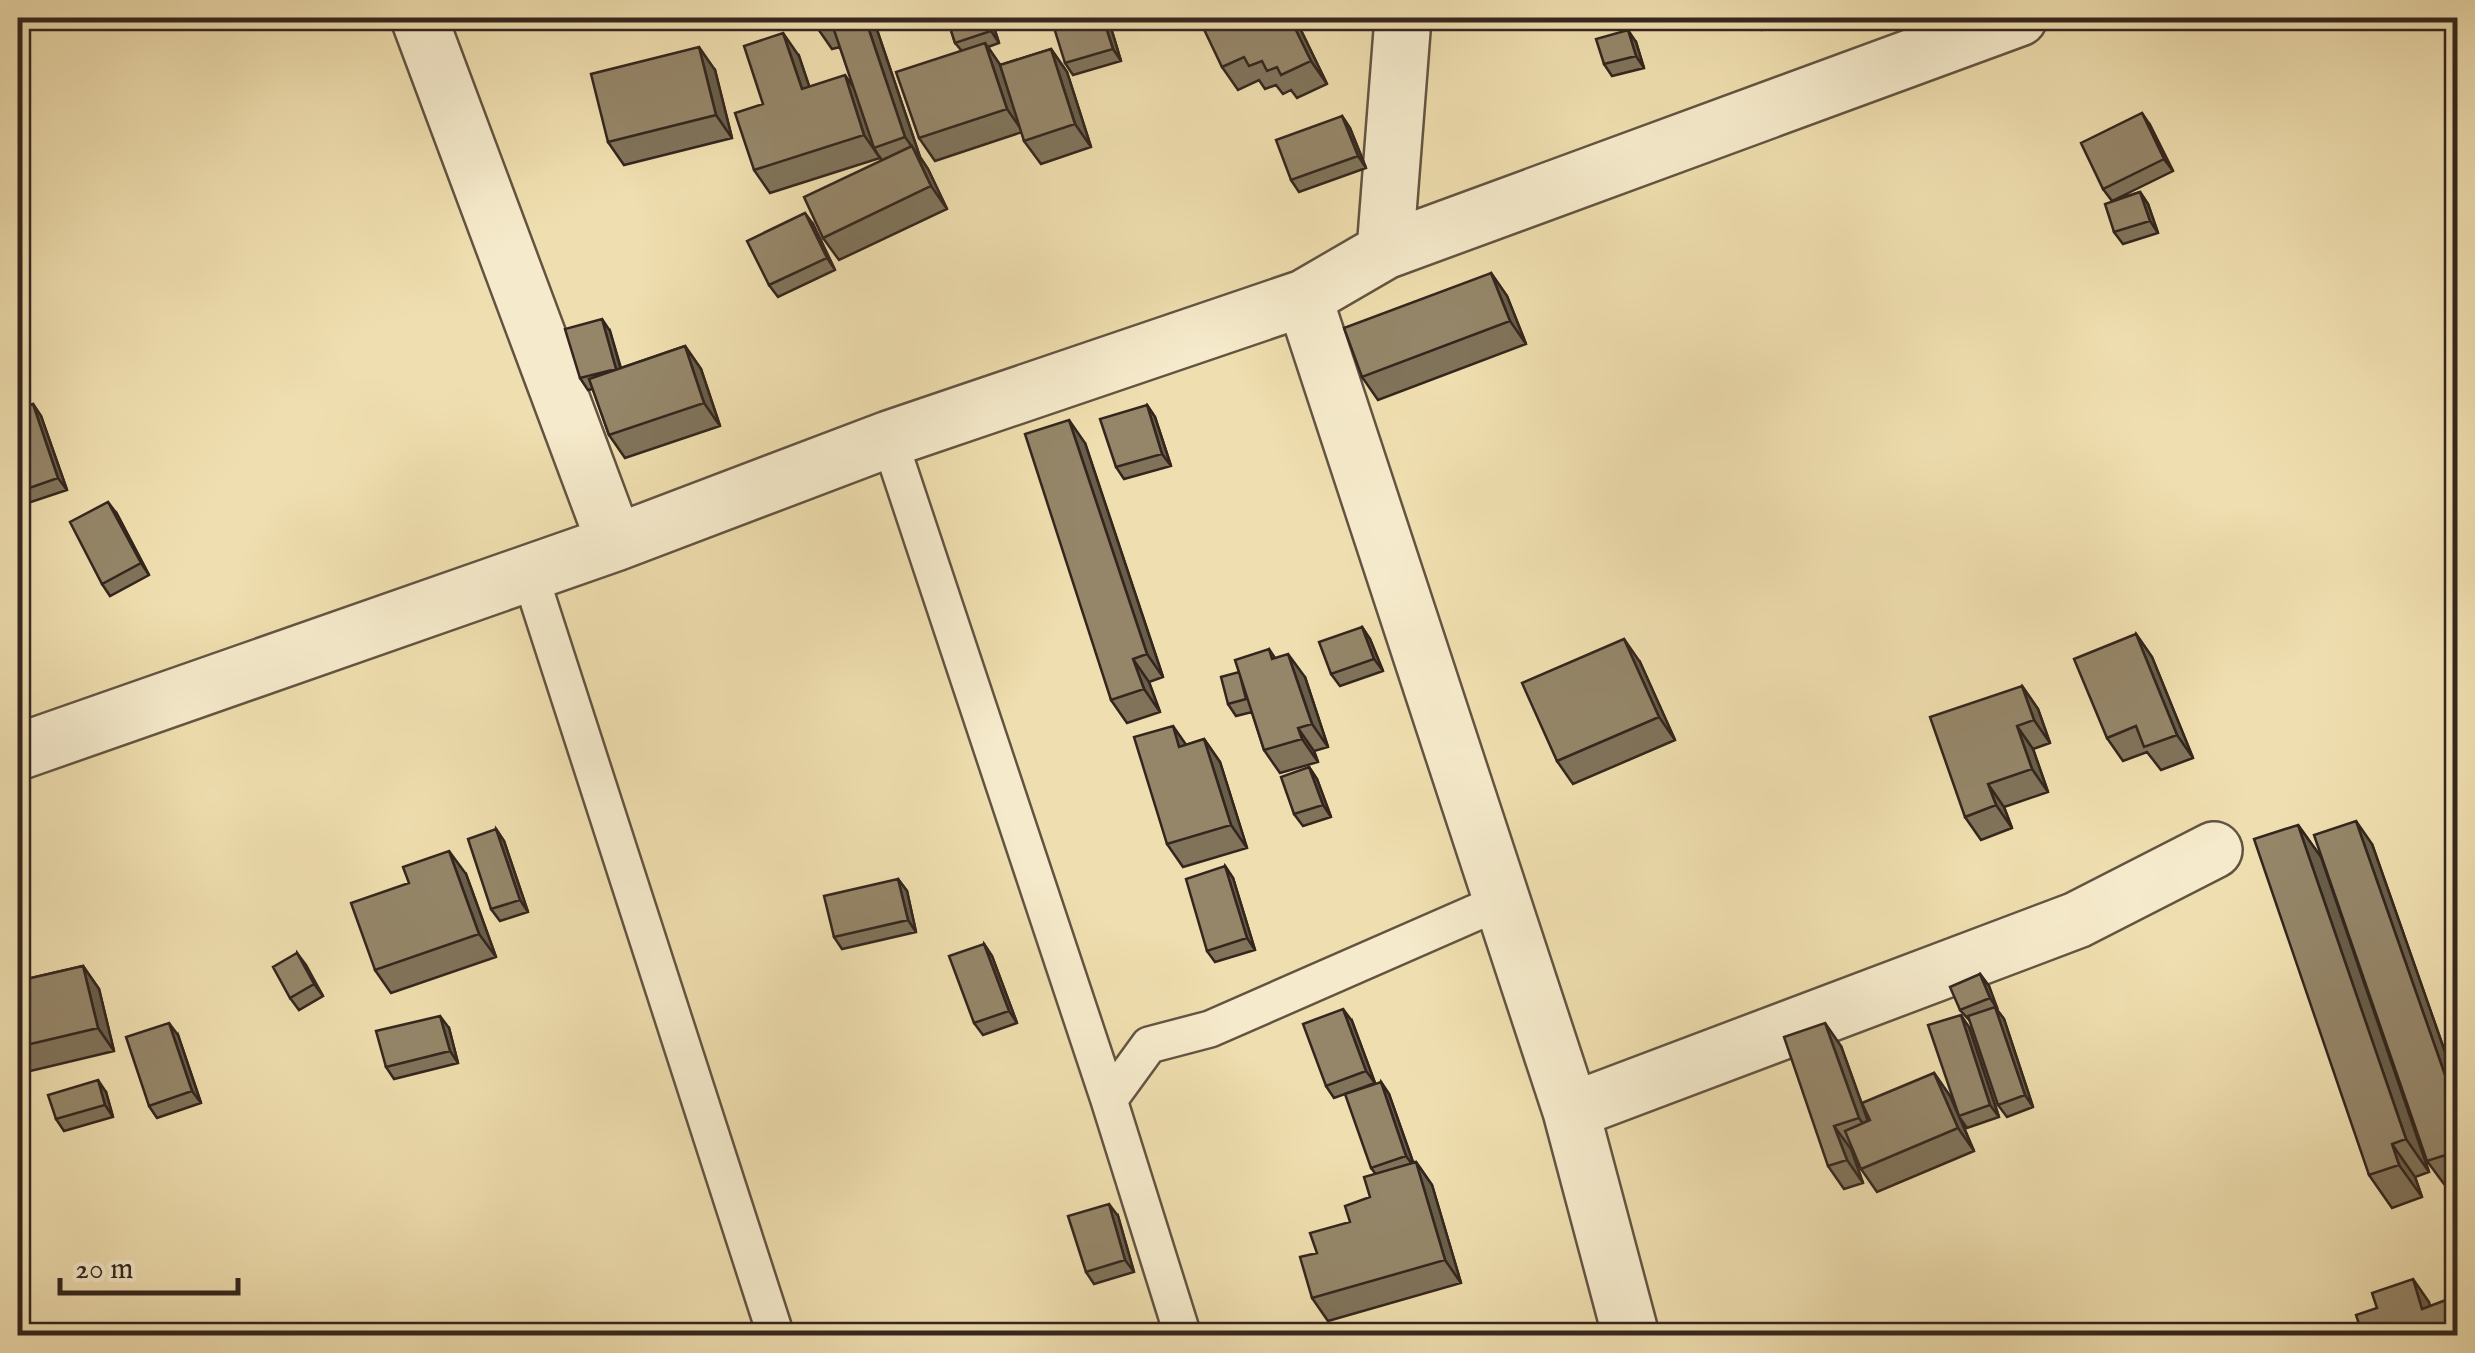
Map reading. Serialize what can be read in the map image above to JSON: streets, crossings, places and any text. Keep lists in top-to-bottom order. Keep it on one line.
{"scale_bar":"20 m"}
